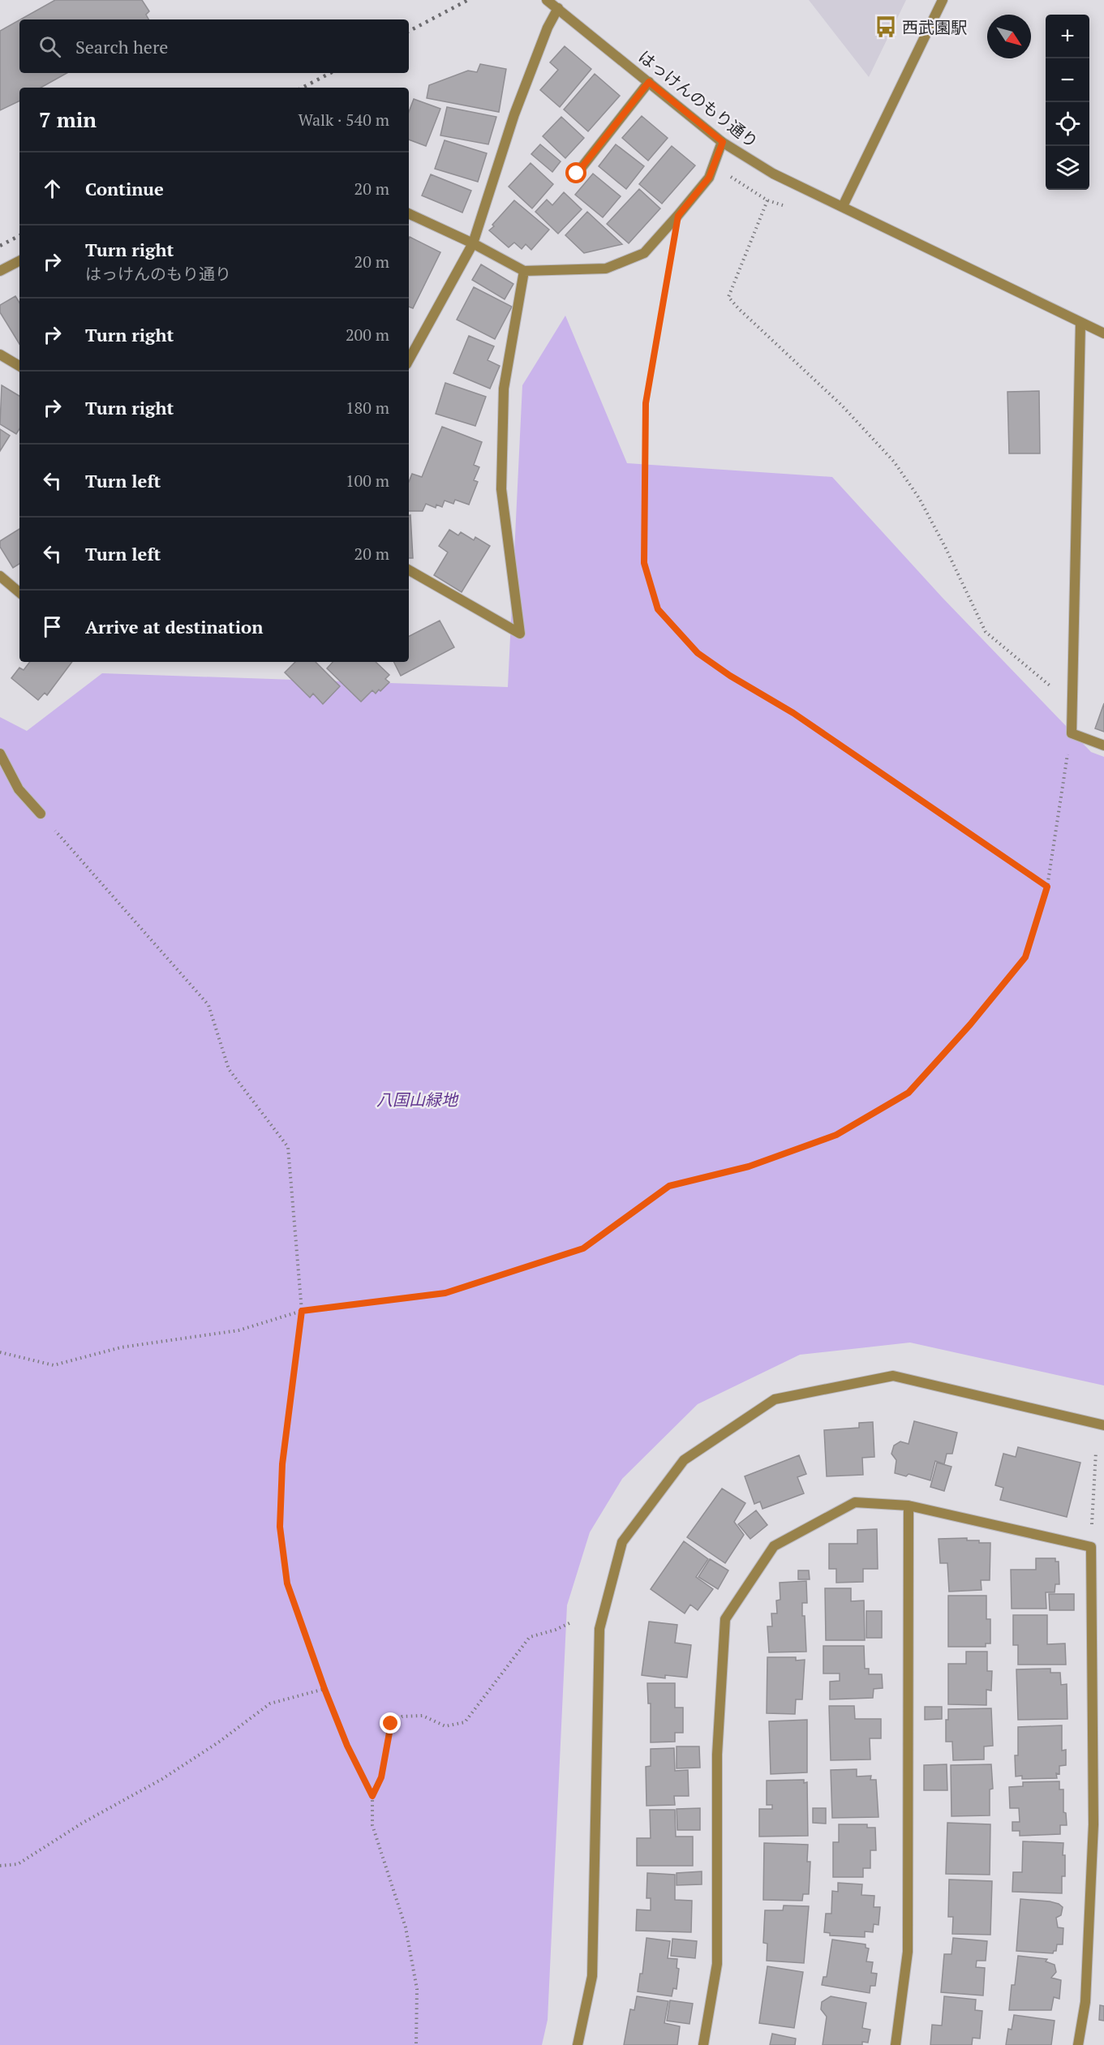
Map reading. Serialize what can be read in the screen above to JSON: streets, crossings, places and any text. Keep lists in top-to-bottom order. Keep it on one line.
{"streets":{"street":["はっけんのもり通り"]},"parks":["八国山緑地"],"places":{"bus stop":["西武園駅"]},"north":"bottom right","page":{"map_buttons":["+","−"],"search":"Search here","heading":["7 min","Walk · 540 m"],"list":[["Continue","20 m"],["Turn right","はっけんのもり通り","20 m"],["Turn right","200 m"],["Turn right","180 m"],["Turn left","100 m"],["Turn left","20 m"],"Arrive at destination"]}}
